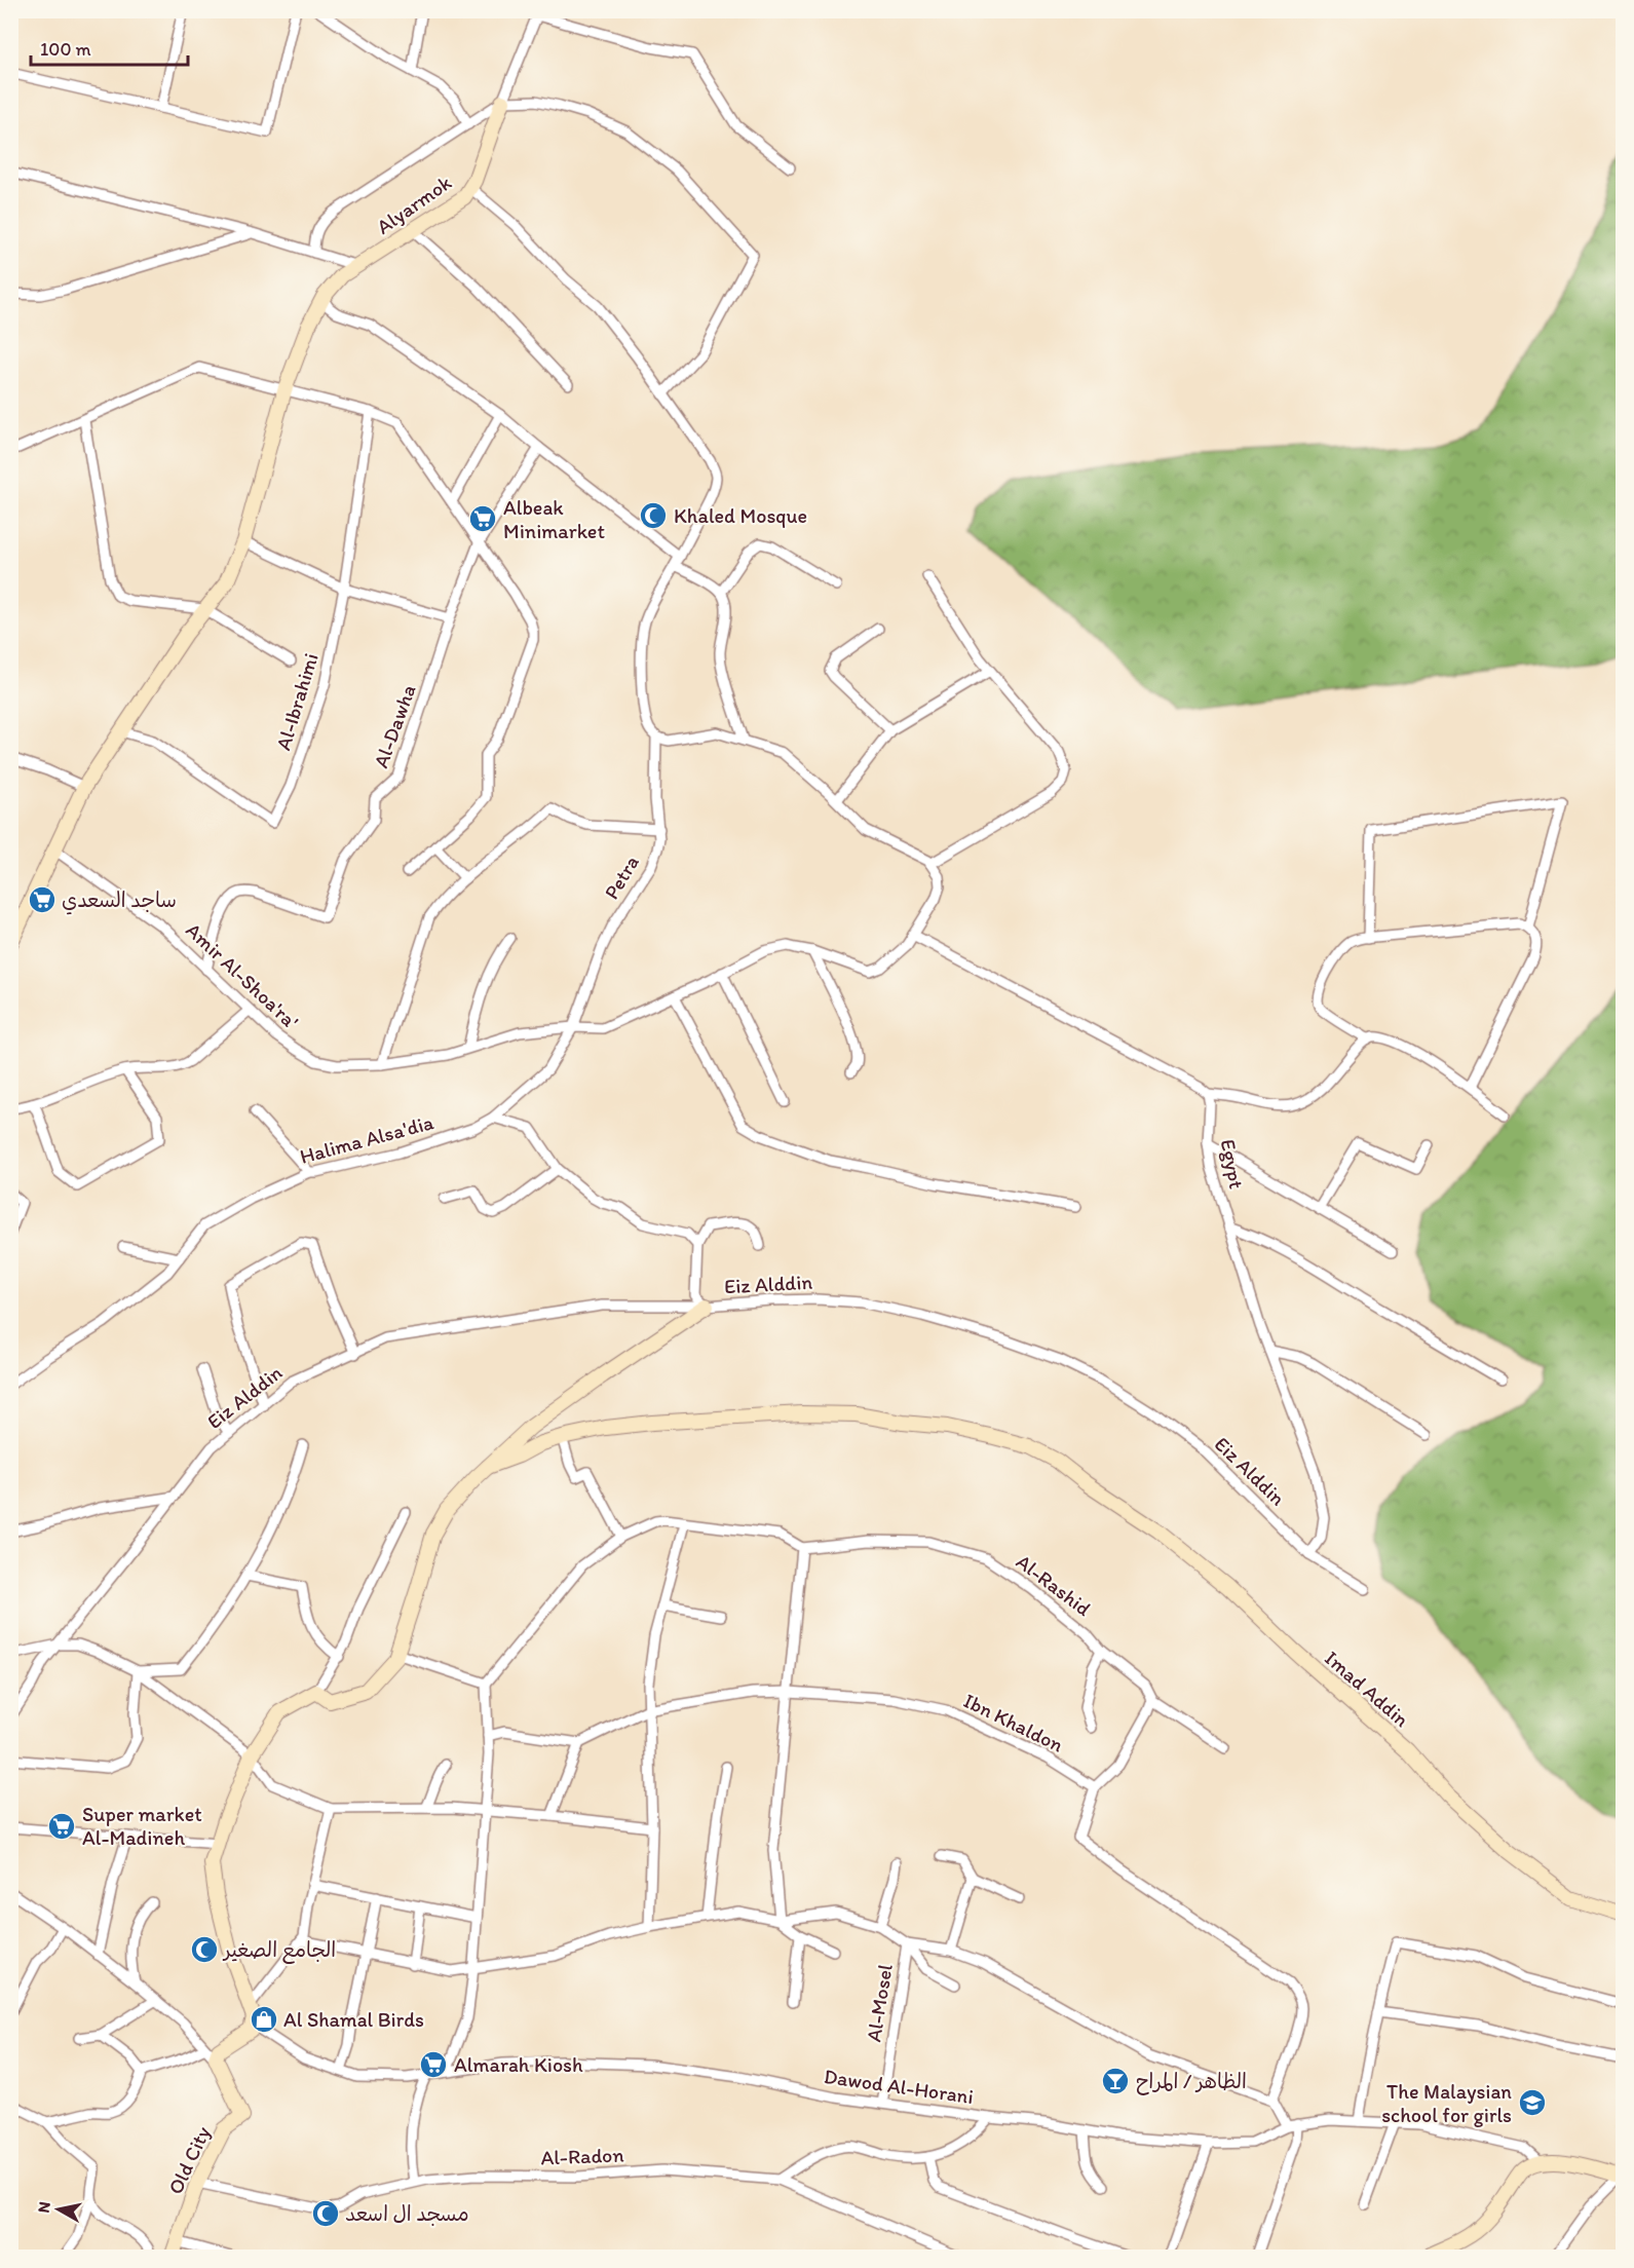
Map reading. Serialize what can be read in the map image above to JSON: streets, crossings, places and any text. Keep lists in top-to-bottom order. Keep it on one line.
{"streets":{"street":["Alyarmok","Al-Ibrahimi","Al-Dawha","Petra","Amir Al-Shoa'ra'","Halima Alsa'dia","Egypt","Eiz Alddin","Al-Rashid","Imad Addin","Ibn Khaldon","Al-Mosel","Dawod Al-Horani","Al-Radon","Old City"]},"crossings":[["Alyarmok","Al-Ibrahimi"],["Alyarmok","Amir Al-Shoa'ra'"],["Al-Dawha","Amir Al-Shoa'ra'"],["Petra","Amir Al-Shoa'ra'"],["Petra","Halima Alsa'dia"],["Amir Al-Shoa'ra'","Halima Alsa'dia"],["Egypt","Eiz Alddin"],["Al-Mosel","Dawod Al-Horani"],["Al-Radon","Old City"]],"places":{"mosque":["Khaled Mosque","الجامع الصغير","مسجد ال اسعد"],"supermarket":["Albeak Minimarket","ساجد السعدي","Super market Al-Madineh","Almarah Kiosh"],"shop":["Al Shamal Birds"],"bar":["الظاهر / المراح"],"school or university":["The Malaysian school for girls"]},"scale_bar":"100 m","north":"left"}
